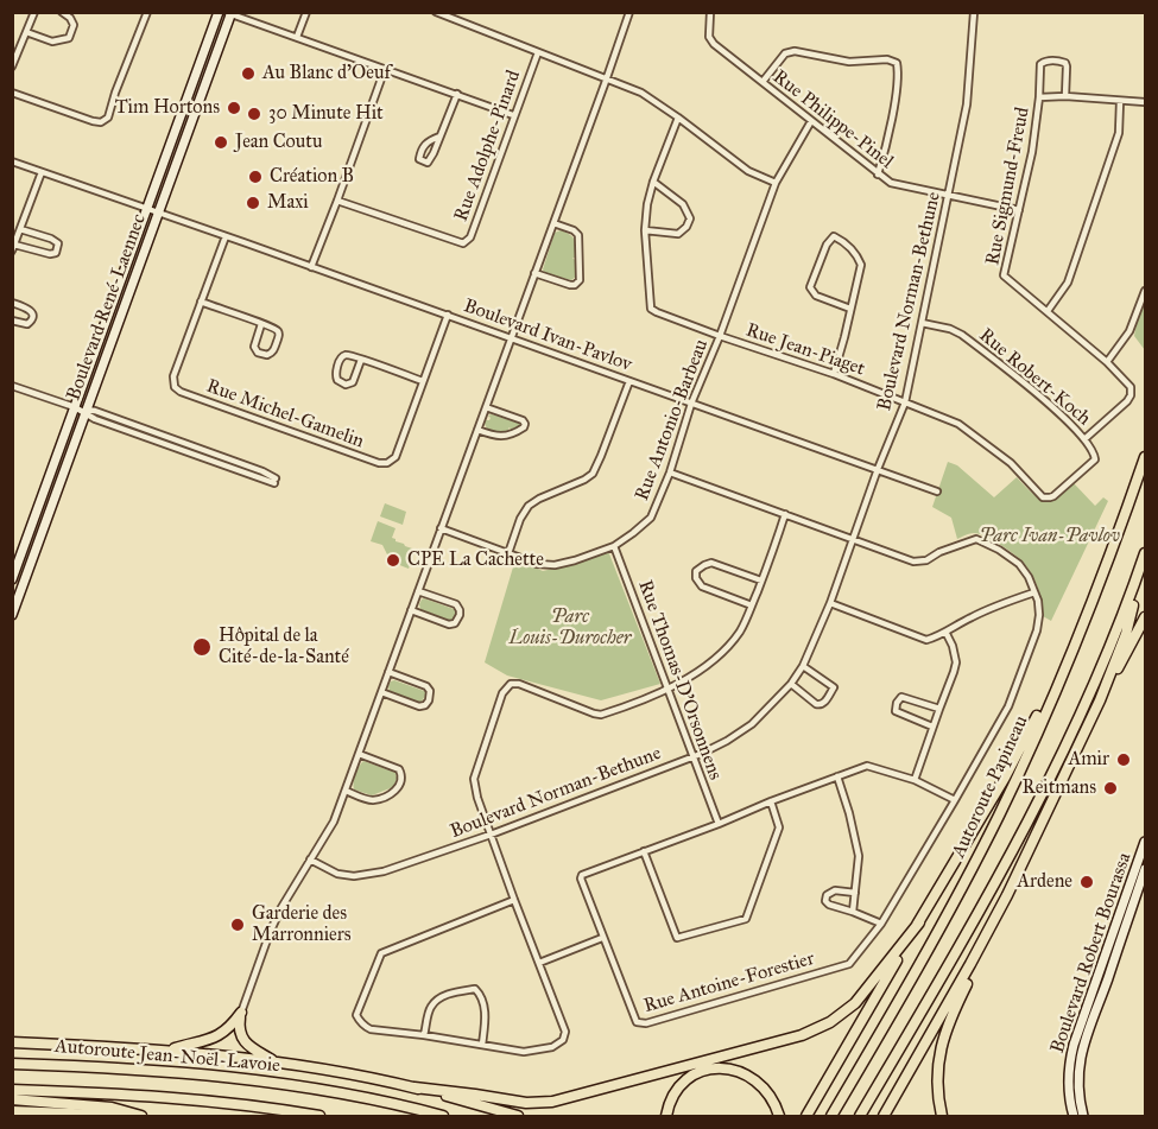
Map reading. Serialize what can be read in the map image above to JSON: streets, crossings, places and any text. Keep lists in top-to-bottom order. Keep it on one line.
{"streets":{"highway":["Autoroute Papineau","Autoroute Jean-Noël-Lavoie"],"street":["Rue Philippe-Pinel","Rue Adolphe-Pinard","Rue Sigmund-Freud","Boulevard Norman-Bethune","Boulevard René-Laennec","Boulevard Ivan-Pavlov","Rue Jean-Piaget","Rue Robert-Koch","Rue Michel-Gamelin","Rue Antonio-Barbeau","Rue Thomas-D'Orsonnens","Boulevard Robert Bourassa","Rue Antoine-Forestier"]},"crossings":[["Rue Philippe-Pinel","Rue Sigmund-Freud"],["Rue Philippe-Pinel","Boulevard Norman-Bethune"],["Rue Philippe-Pinel","Rue Antonio-Barbeau"],["Rue Sigmund-Freud","Rue Robert-Koch"],["Boulevard Norman-Bethune","Boulevard Ivan-Pavlov"],["Boulevard Norman-Bethune","Rue Jean-Piaget"],["Boulevard Norman-Bethune","Rue Robert-Koch"],["Boulevard Norman-Bethune","Rue Thomas-D'Orsonnens"],["Boulevard Norman-Bethune","Rue Antoine-Forestier"],["Boulevard René-Laennec","Boulevard Ivan-Pavlov"],["Boulevard Ivan-Pavlov","Rue Michel-Gamelin"],["Boulevard Ivan-Pavlov","Rue Antonio-Barbeau"],["Rue Jean-Piaget","Rue Robert-Koch"],["Rue Jean-Piaget","Rue Antonio-Barbeau"],["Rue Antonio-Barbeau","Rue Thomas-D'Orsonnens"],["Rue Antonio-Barbeau","Rue Antoine-Forestier"],["Rue Thomas-D'Orsonnens","Rue Antoine-Forestier"]],"parks":["Parc Ivan-Pavlov","Parc Louis-Durocher"],"places":["Au Blanc d'Oeuf","Tim Hortons","30 Minute Hit","Jean Coutu","Création B","Maxi","CPE La Cachette","Hôpital de la Cité-de-la-Santé","Amir","Reitmans","Ardene","Garderie des Marronniers"]}
